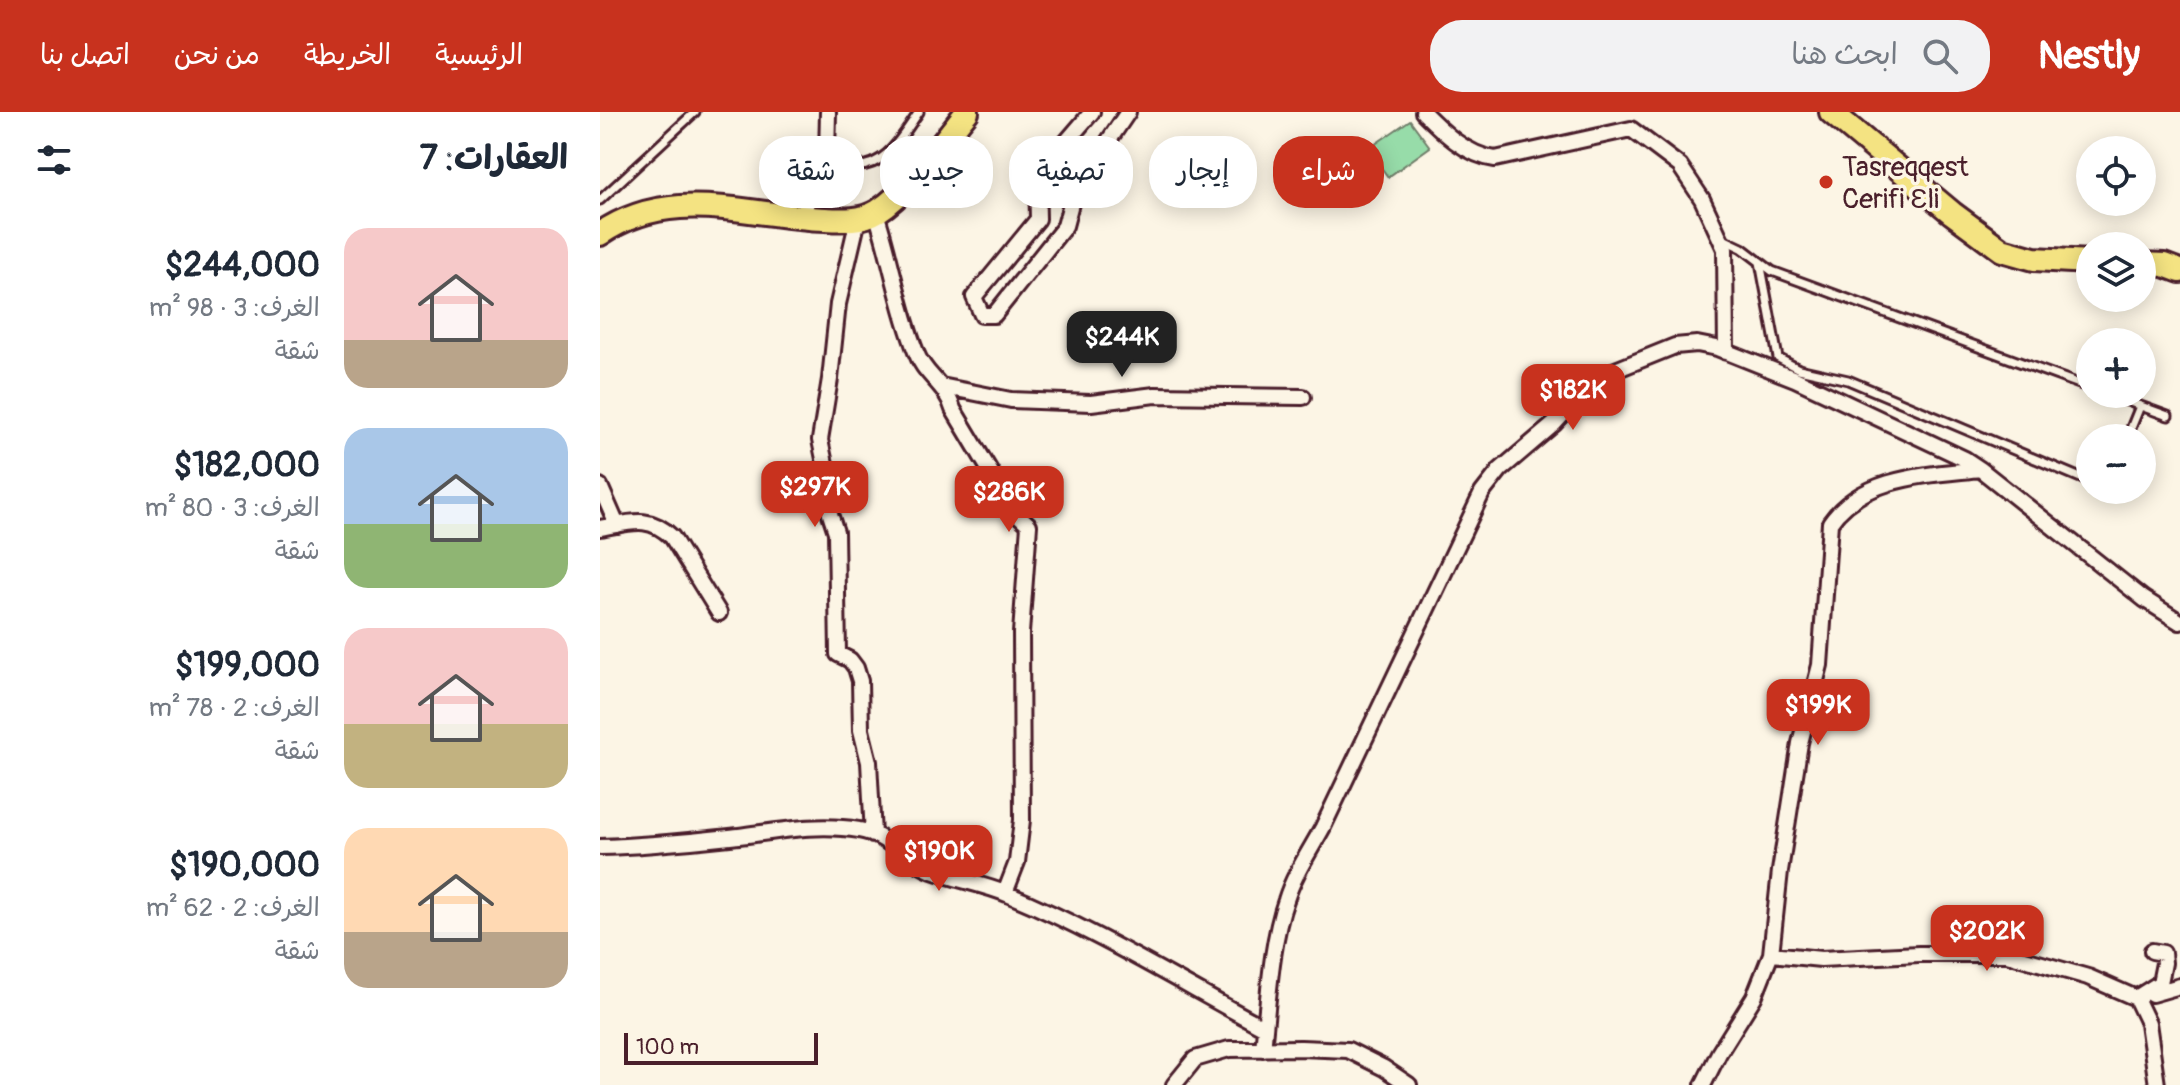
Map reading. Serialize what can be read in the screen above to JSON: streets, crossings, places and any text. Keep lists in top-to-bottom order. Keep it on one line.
{"places":["Tasreqqest Cerifi Ɛli"],"scale_bar":"100 m","page":{"header":"Nestly","search":"ابحث هنا","nav":["الرئيسية","الخريطة","من نحن","اتصل بنا"],"heading":"العقارات: 7","map_buttons":["+","−"],"chip":["شراء","إيجار","تصفية","جديد","شقة"],"list":[{"name":"$244,000","note":"الغرف: 3 · 98 m² · شقة"},{"name":"$182,000","note":"الغرف: 3 · 80 m² · شقة"},{"name":"$199,000","note":"الغرف: 2 · 78 m² · شقة"},{"name":"$190,000","note":"الغرف: 2 · 62 m² · شقة"}],"price":["$244K","$182K","$297K","$286K","$199K","$190K","$202K"],"scale":"100 m"}}
